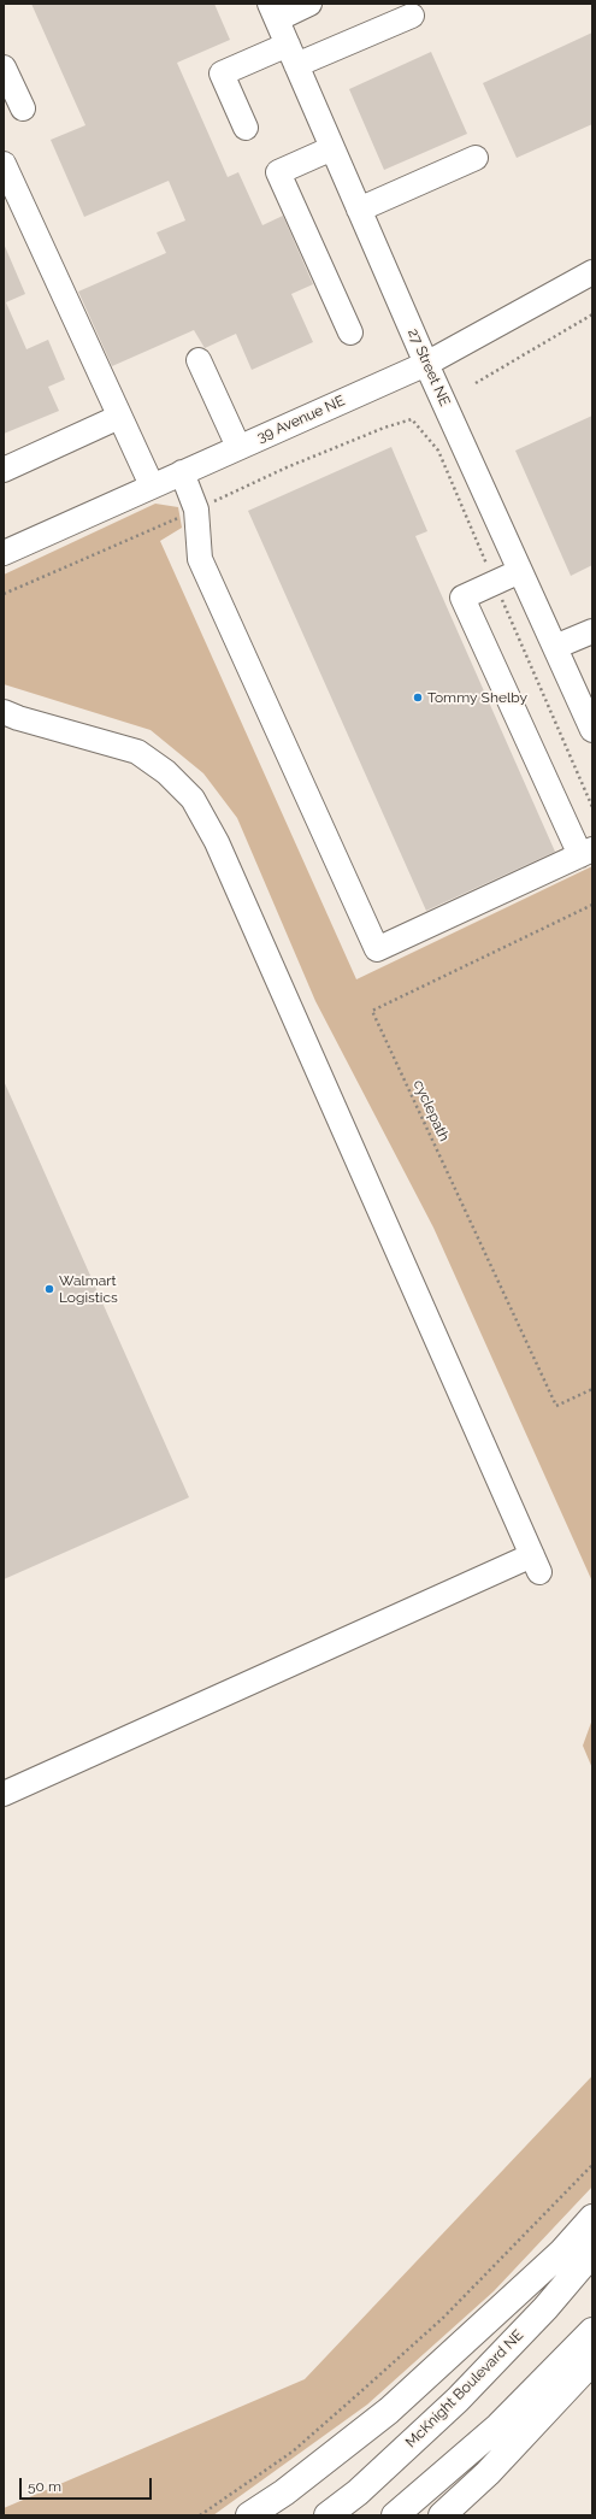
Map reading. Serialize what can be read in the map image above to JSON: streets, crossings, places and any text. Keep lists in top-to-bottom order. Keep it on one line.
{"streets":{"main road":["McKnight Boulevard NE"],"street":["27 Street NE","39 Avenue NE"],"path":["cyclepath"]},"crossings":[["27 Street NE","39 Avenue NE"]],"places":["Tommy Shelby","Walmart Logistics"],"scale_bar":"50 m"}
